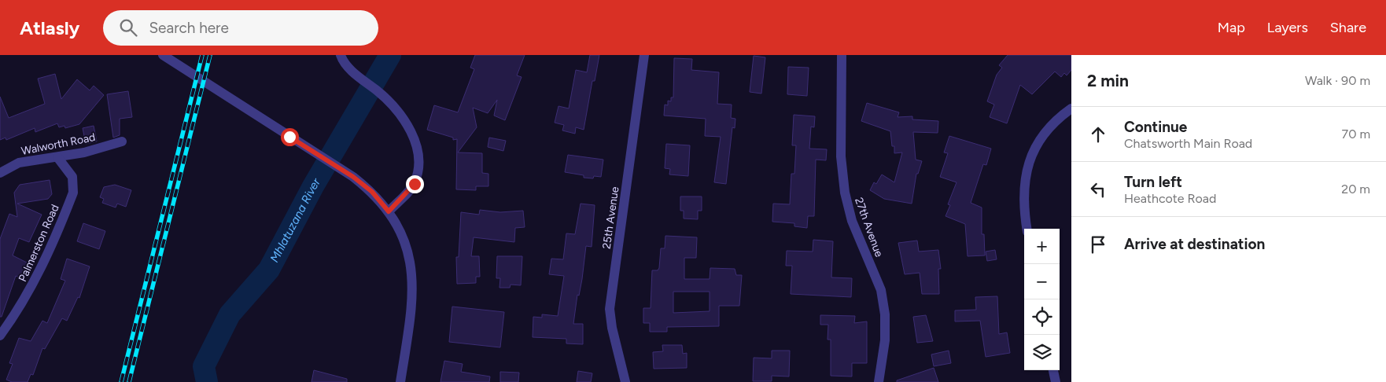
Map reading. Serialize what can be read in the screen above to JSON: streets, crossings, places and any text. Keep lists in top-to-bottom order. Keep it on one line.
{"streets":{"street":["Walworth Road","25th Avenue","27th Avenue","Palmerston Road"]},"crossings":[["Walworth Road","Palmerston Road"]],"water":["Mhlatuzana River"],"page":{"header":"Atlasly","search":"Search here","nav":["Map","Layers","Share"],"heading":["2 min","Walk · 90 m"],"list":[["Continue","Chatsworth Main Road","70 m"],["Turn left","Heathcote Road","20 m"],"Arrive at destination"],"map_buttons":["+","−"]}}
